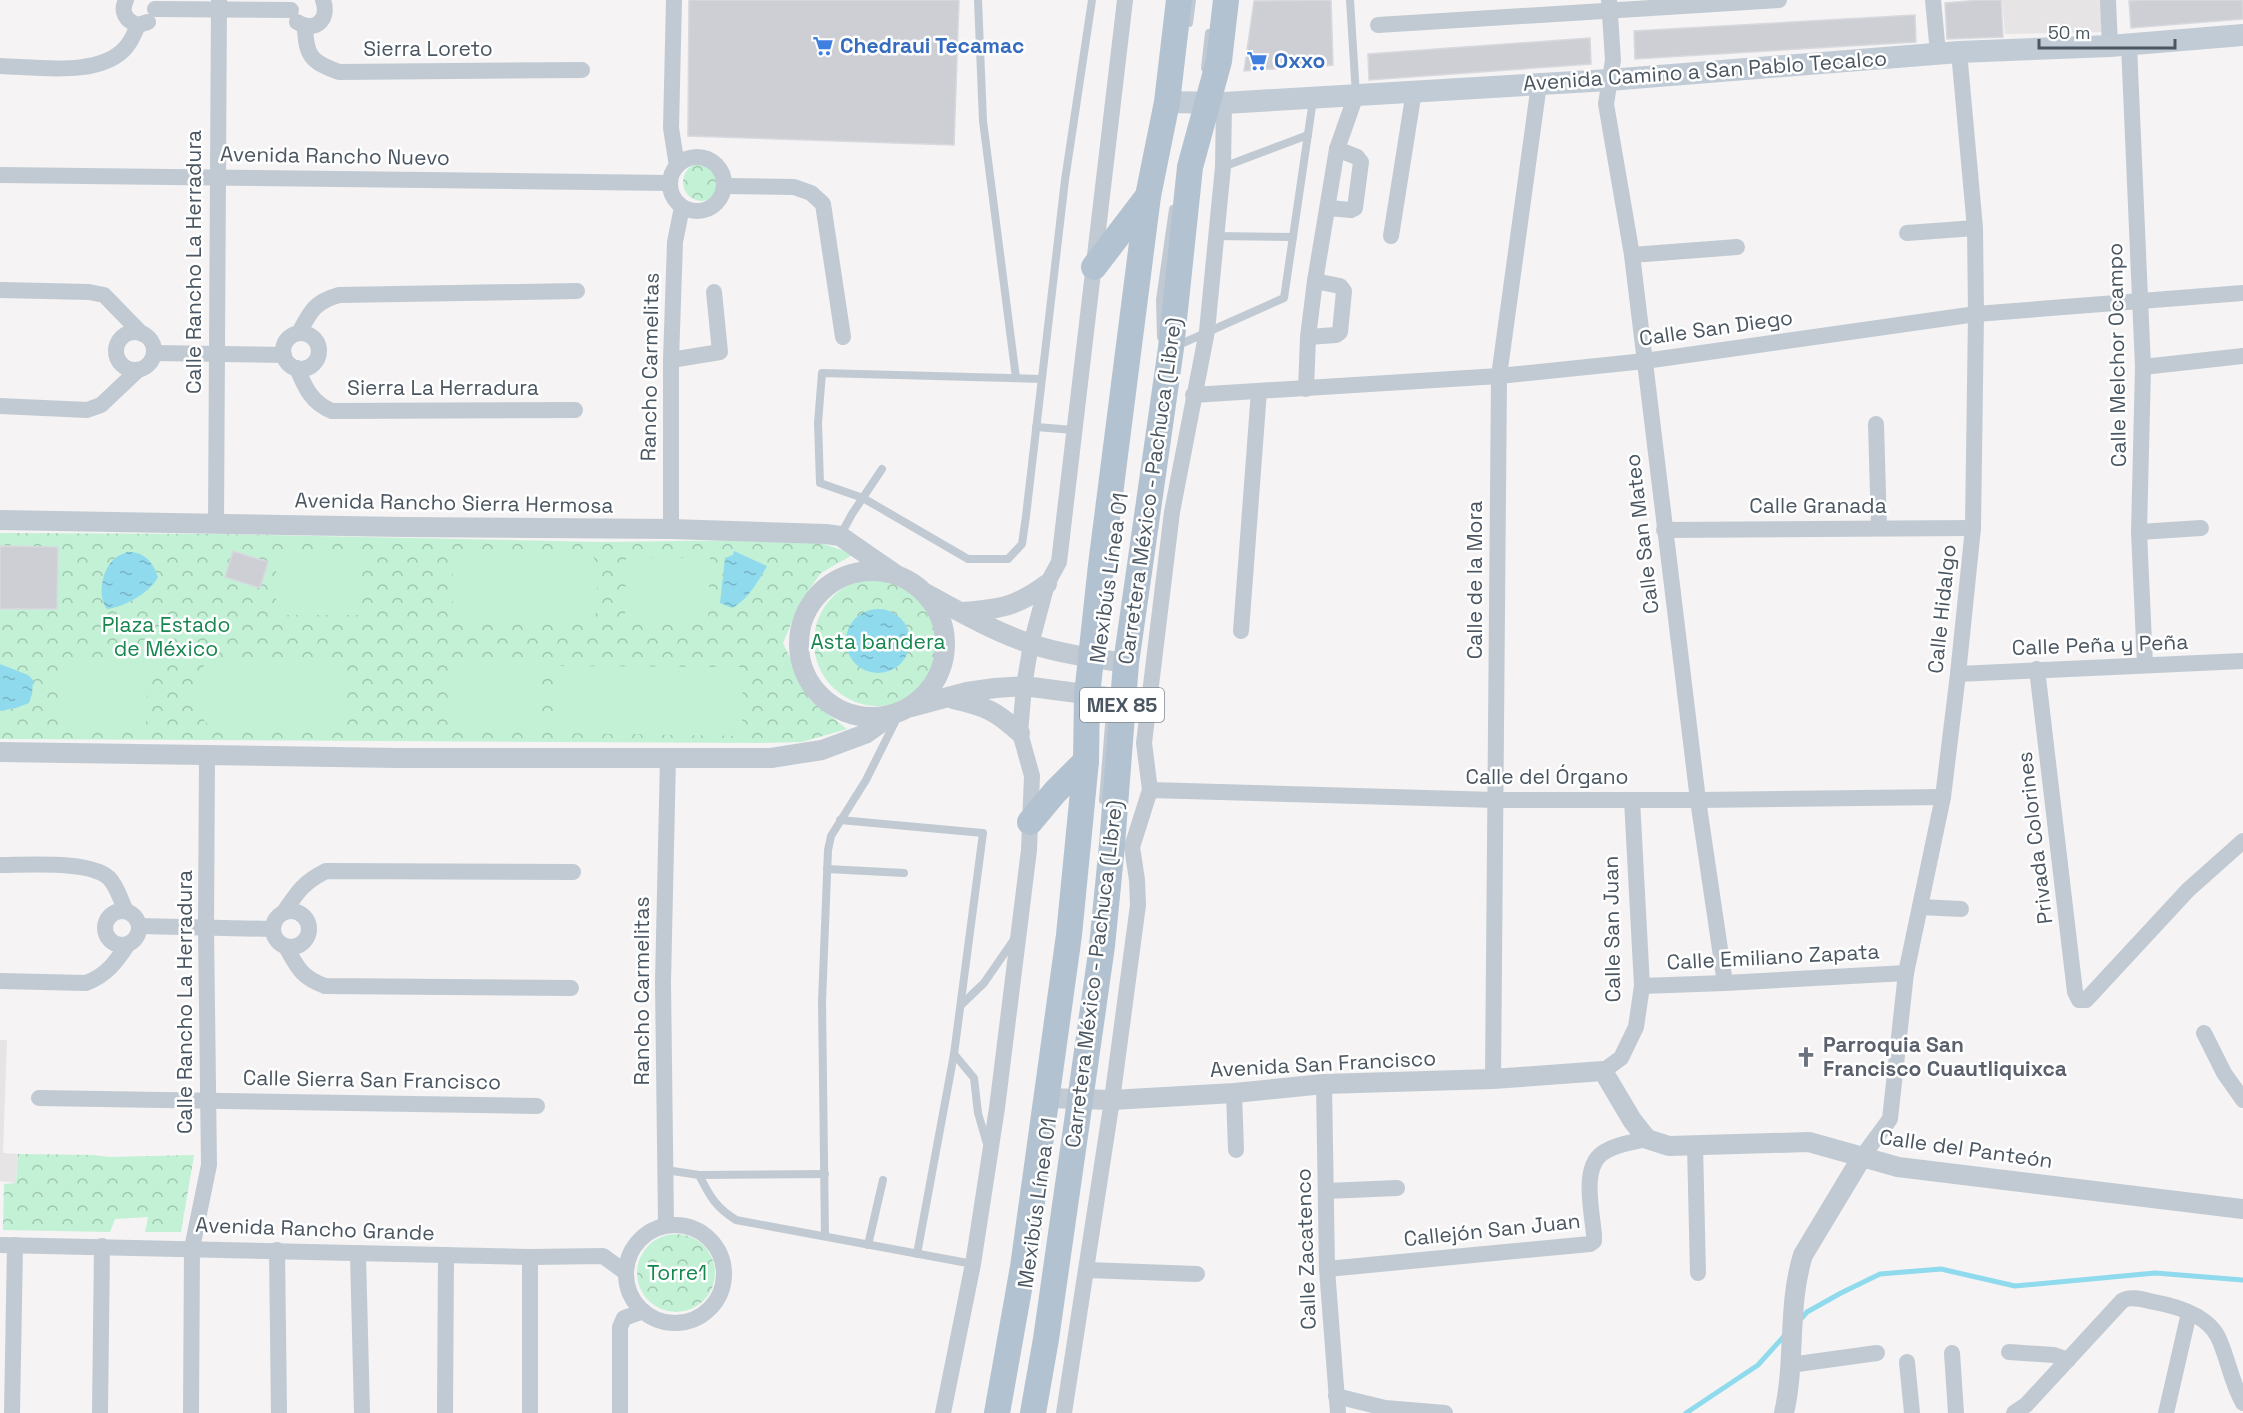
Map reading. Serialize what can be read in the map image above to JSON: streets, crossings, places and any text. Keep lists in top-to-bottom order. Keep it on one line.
{"streets":{"main road":["Avenida Camino a San Pablo Tecalco","Carretera México - Pachuca (Libre)","MEX 85"],"street":["Sierra Loreto","Avenida Rancho Nuevo","Calle Rancho La Herradura","Calle San Diego","Calle Melchor Ocampo","Rancho Carmelitas","Sierra La Herradura","Avenida Rancho Sierra Hermosa","Calle Granada","Calle San Mateo","Calle de la Mora","Calle Hidalgo","Calle Peña y Peña","Calle del Órgano","Privada Colorines","Calle San Juan","Calle Emiliano Zapata","Avenida San Francisco","Calle Sierra San Francisco","Calle del Panteón","Avenida Rancho Grande","Callejón San Juan","Calle Zacatenco"],"lane":["Mexibús Línea 01"]},"crossings":[["Sierra Loreto","Calle Rancho La Herradura"],["Avenida Camino a San Pablo Tecalco","Calle Melchor Ocampo"],["Avenida Camino a San Pablo Tecalco","Carretera México - Pachuca (Libre)"],["Avenida Camino a San Pablo Tecalco","Calle San Mateo"],["Avenida Camino a San Pablo Tecalco","Calle de la Mora"],["Avenida Camino a San Pablo Tecalco","Calle Hidalgo"],["Avenida Rancho Nuevo","Calle Rancho La Herradura"],["Avenida Rancho Nuevo","Rancho Carmelitas"],["Calle Rancho La Herradura","Avenida Rancho Sierra Hermosa"],["Calle Rancho La Herradura","Calle Sierra San Francisco"],["Calle Rancho La Herradura","Avenida Rancho Grande"],["Calle San Diego","Calle Melchor Ocampo"],["Calle San Diego","Calle San Mateo"],["Calle San Diego","Calle de la Mora"],["Calle San Diego","Calle Hidalgo"],["Calle Melchor Ocampo","Calle Peña y Peña"],["Rancho Carmelitas","Avenida Rancho Sierra Hermosa"],["Rancho Carmelitas","Avenida Rancho Grande"],["Carretera México - Pachuca (Libre)","Mexibús Línea 01"],["Carretera México - Pachuca (Libre)","Avenida San Francisco"],["Calle Granada","Calle San Mateo"],["Calle Granada","Calle Hidalgo"],["Calle San Mateo","Calle del Órgano"],["Calle San Mateo","Calle Emiliano Zapata"],["Mexibús Línea 01","Avenida San Francisco"],["Calle de la Mora","Calle del Órgano"],["Calle de la Mora","Avenida San Francisco"],["Calle Hidalgo","Calle Peña y Peña"],["Calle Hidalgo","Calle del Órgano"],["Calle Hidalgo","Calle Emiliano Zapata"],["Calle Hidalgo","Calle del Panteón"],["Calle Peña y Peña","Privada Colorines"],["Calle del Órgano","Calle San Juan"],["Calle San Juan","Calle Emiliano Zapata"],["Calle San Juan","Avenida San Francisco"],["Avenida San Francisco","Calle Zacatenco"],["Calle del Panteón","Callejón San Juan"],["Callejón San Juan","Calle Zacatenco"]],"parks":["Plaza Estado de México","Asta bandera","Torre1"],"places":{"supermarket":["Chedraui Tecamac","Oxxo"],"church":["Parroquia San Francisco Cuautliquixca"]},"scale_bar":"50 m"}
